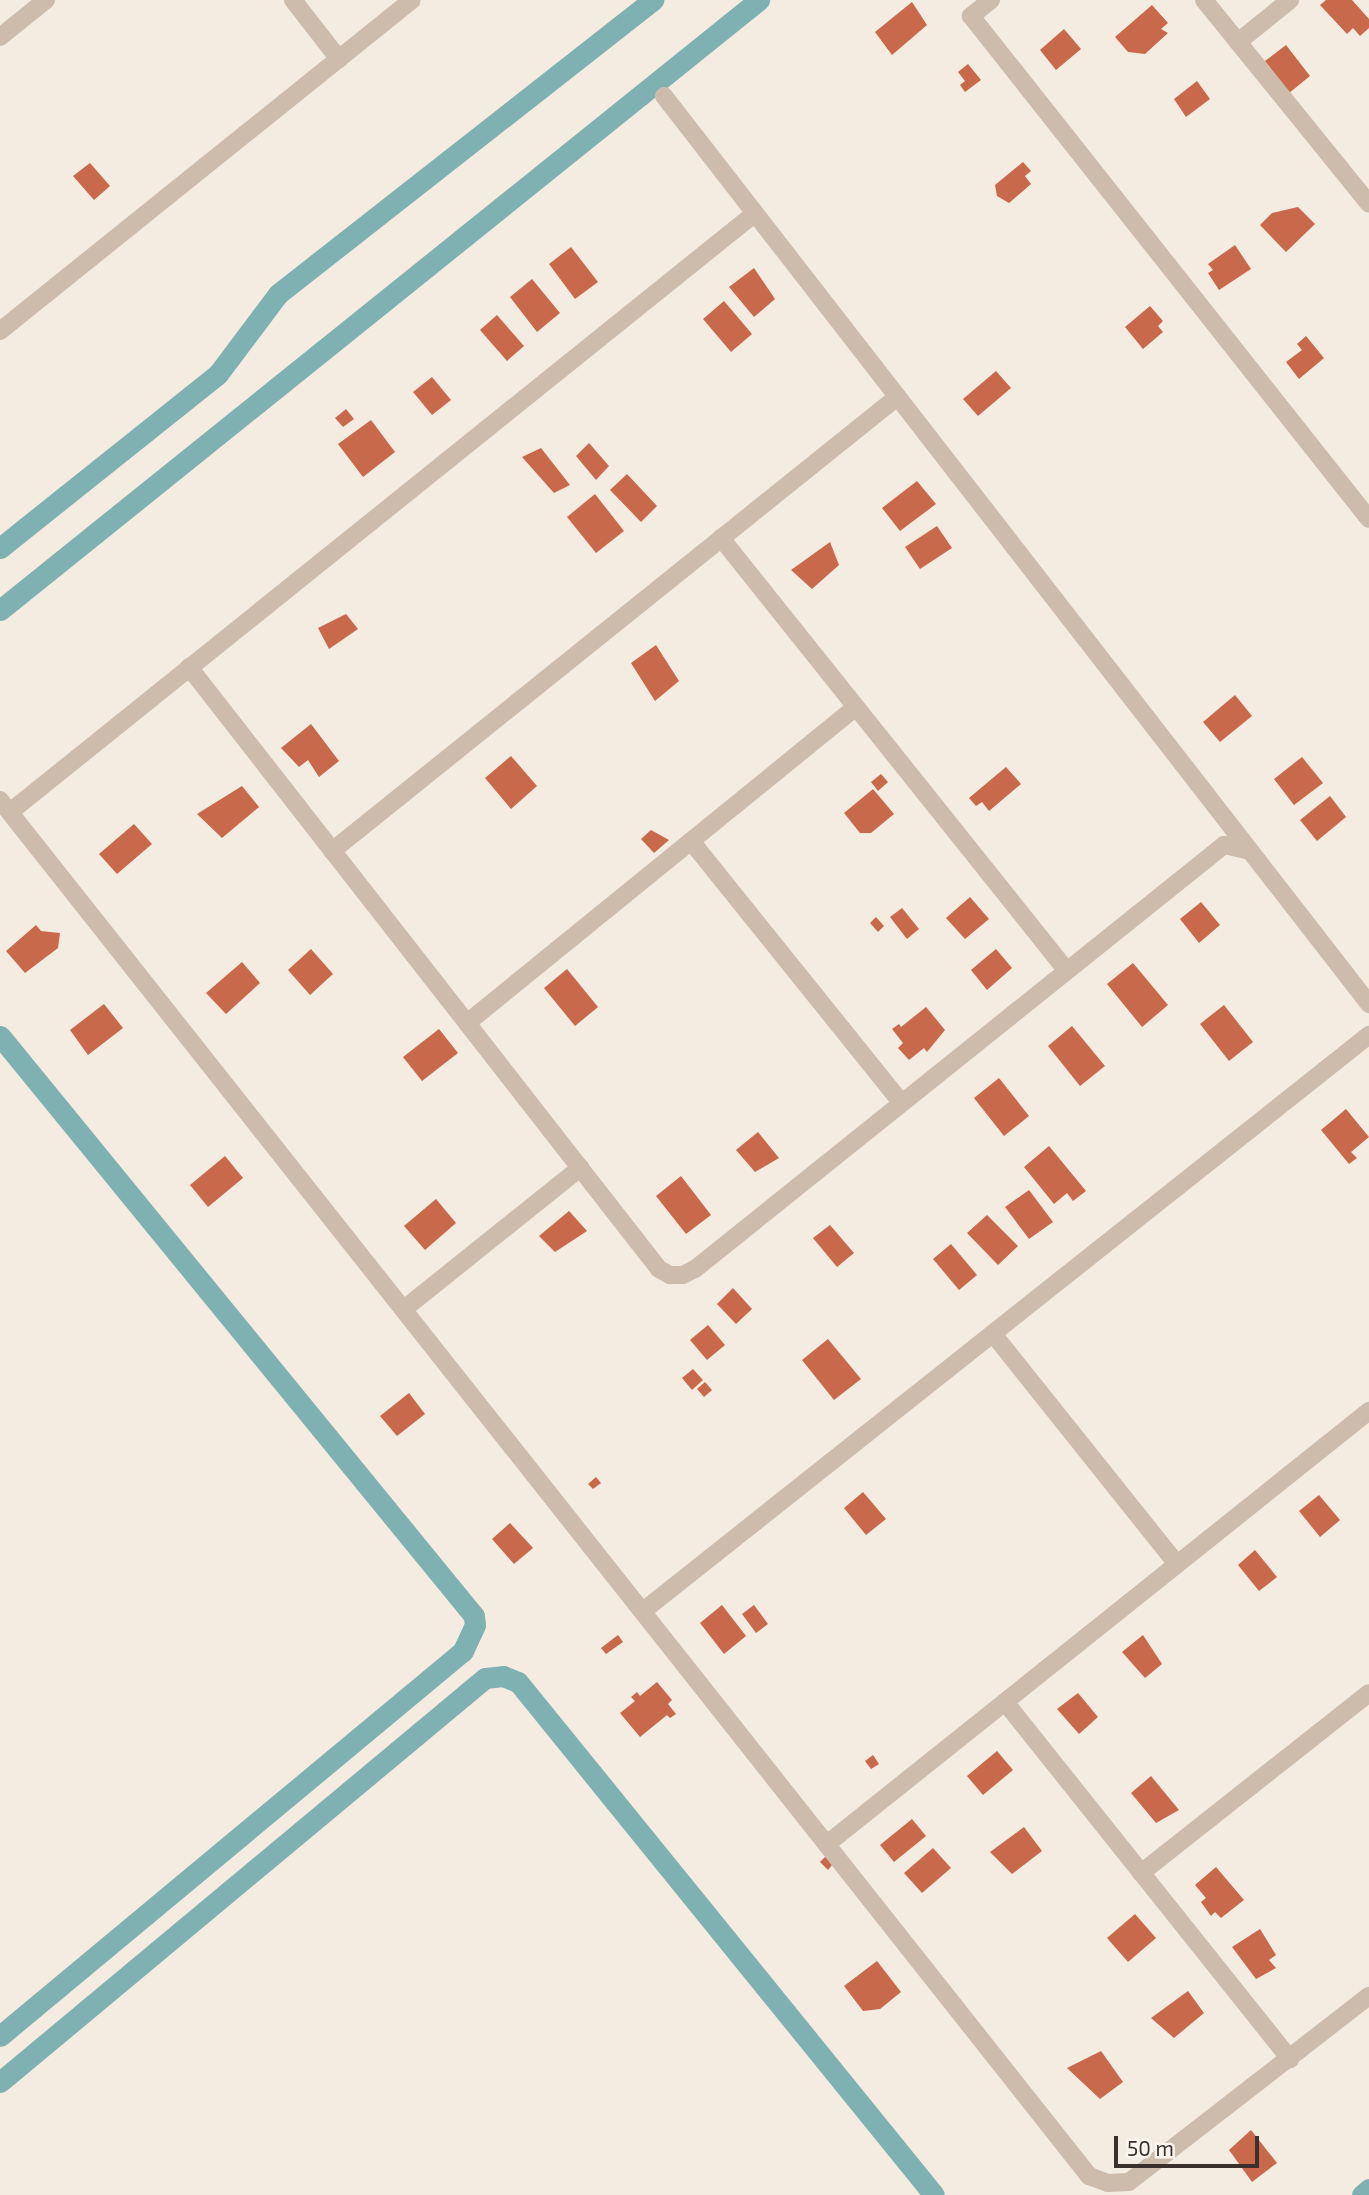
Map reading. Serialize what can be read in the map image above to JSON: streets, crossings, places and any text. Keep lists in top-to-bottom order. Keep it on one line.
{"scale_bar":"50 m"}
